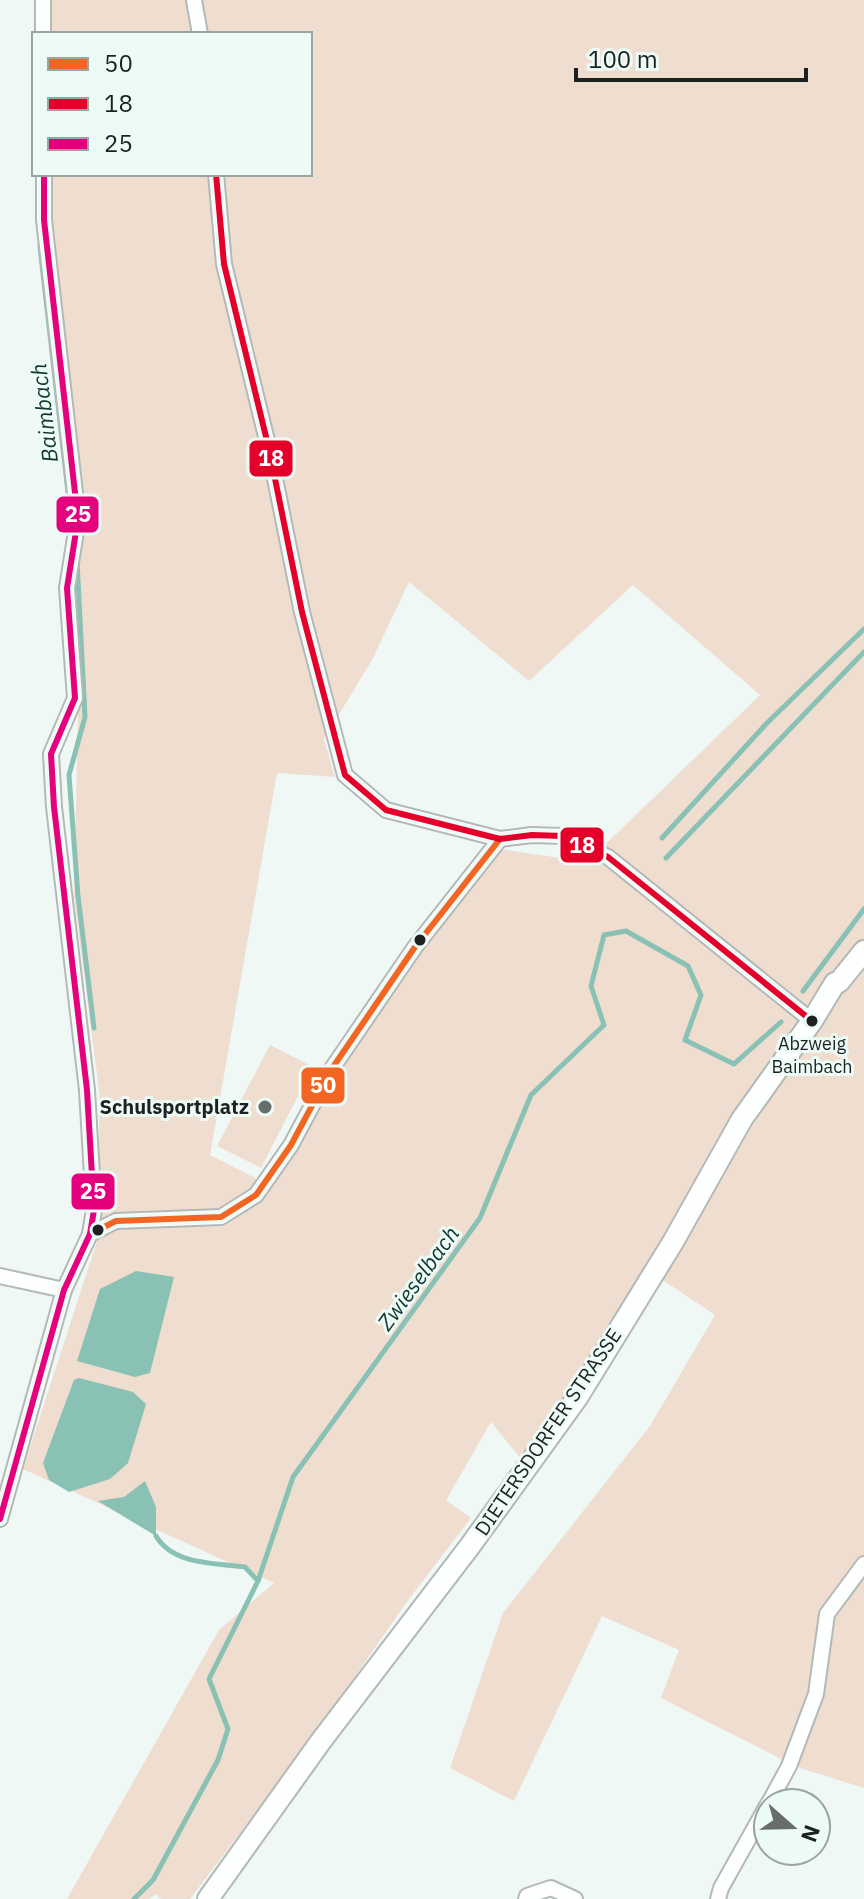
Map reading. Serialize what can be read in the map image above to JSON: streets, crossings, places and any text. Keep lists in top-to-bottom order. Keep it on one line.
{"streets":{"street":["DIETERSDORFER STRASSE"]},"water":["Baimbach","Zwieselbach"],"places":["Abzweig Baimbach","Schulsportplatz"],"lines":["transit line 18","transit line 25","transit line 50"],"legend":["50","18","25"],"scale_bar":"100 m","north":"right"}
